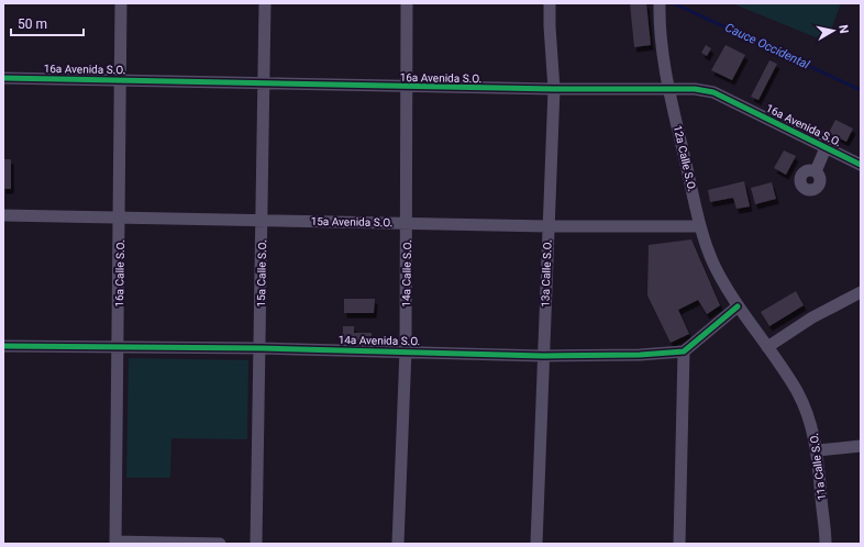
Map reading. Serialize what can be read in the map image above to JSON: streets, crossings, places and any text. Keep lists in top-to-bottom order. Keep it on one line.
{"streets":{"street":["16a Avenida S.O.","12a Calle S.O.","15a Avenida S.O.","16a Calle S.O.","15a Calle S.O.","14a Calle S.O.","13a Calle S.O.","14a Avenida S.O.","11a Calle S.O."]},"crossings":[["16a Avenida S.O.","12a Calle S.O."],["16a Avenida S.O.","16a Calle S.O."],["16a Avenida S.O.","15a Calle S.O."],["16a Avenida S.O.","14a Calle S.O."],["16a Avenida S.O.","13a Calle S.O."],["12a Calle S.O.","15a Avenida S.O."],["12a Calle S.O.","11a Calle S.O."],["15a Avenida S.O.","16a Calle S.O."],["15a Avenida S.O.","15a Calle S.O."],["15a Avenida S.O.","14a Calle S.O."],["15a Avenida S.O.","13a Calle S.O."],["16a Calle S.O.","14a Avenida S.O."],["15a Calle S.O.","14a Avenida S.O."],["14a Calle S.O.","14a Avenida S.O."],["13a Calle S.O.","14a Avenida S.O."]],"water":["Cauce Occidental"],"scale_bar":"50 m","north":"right"}
